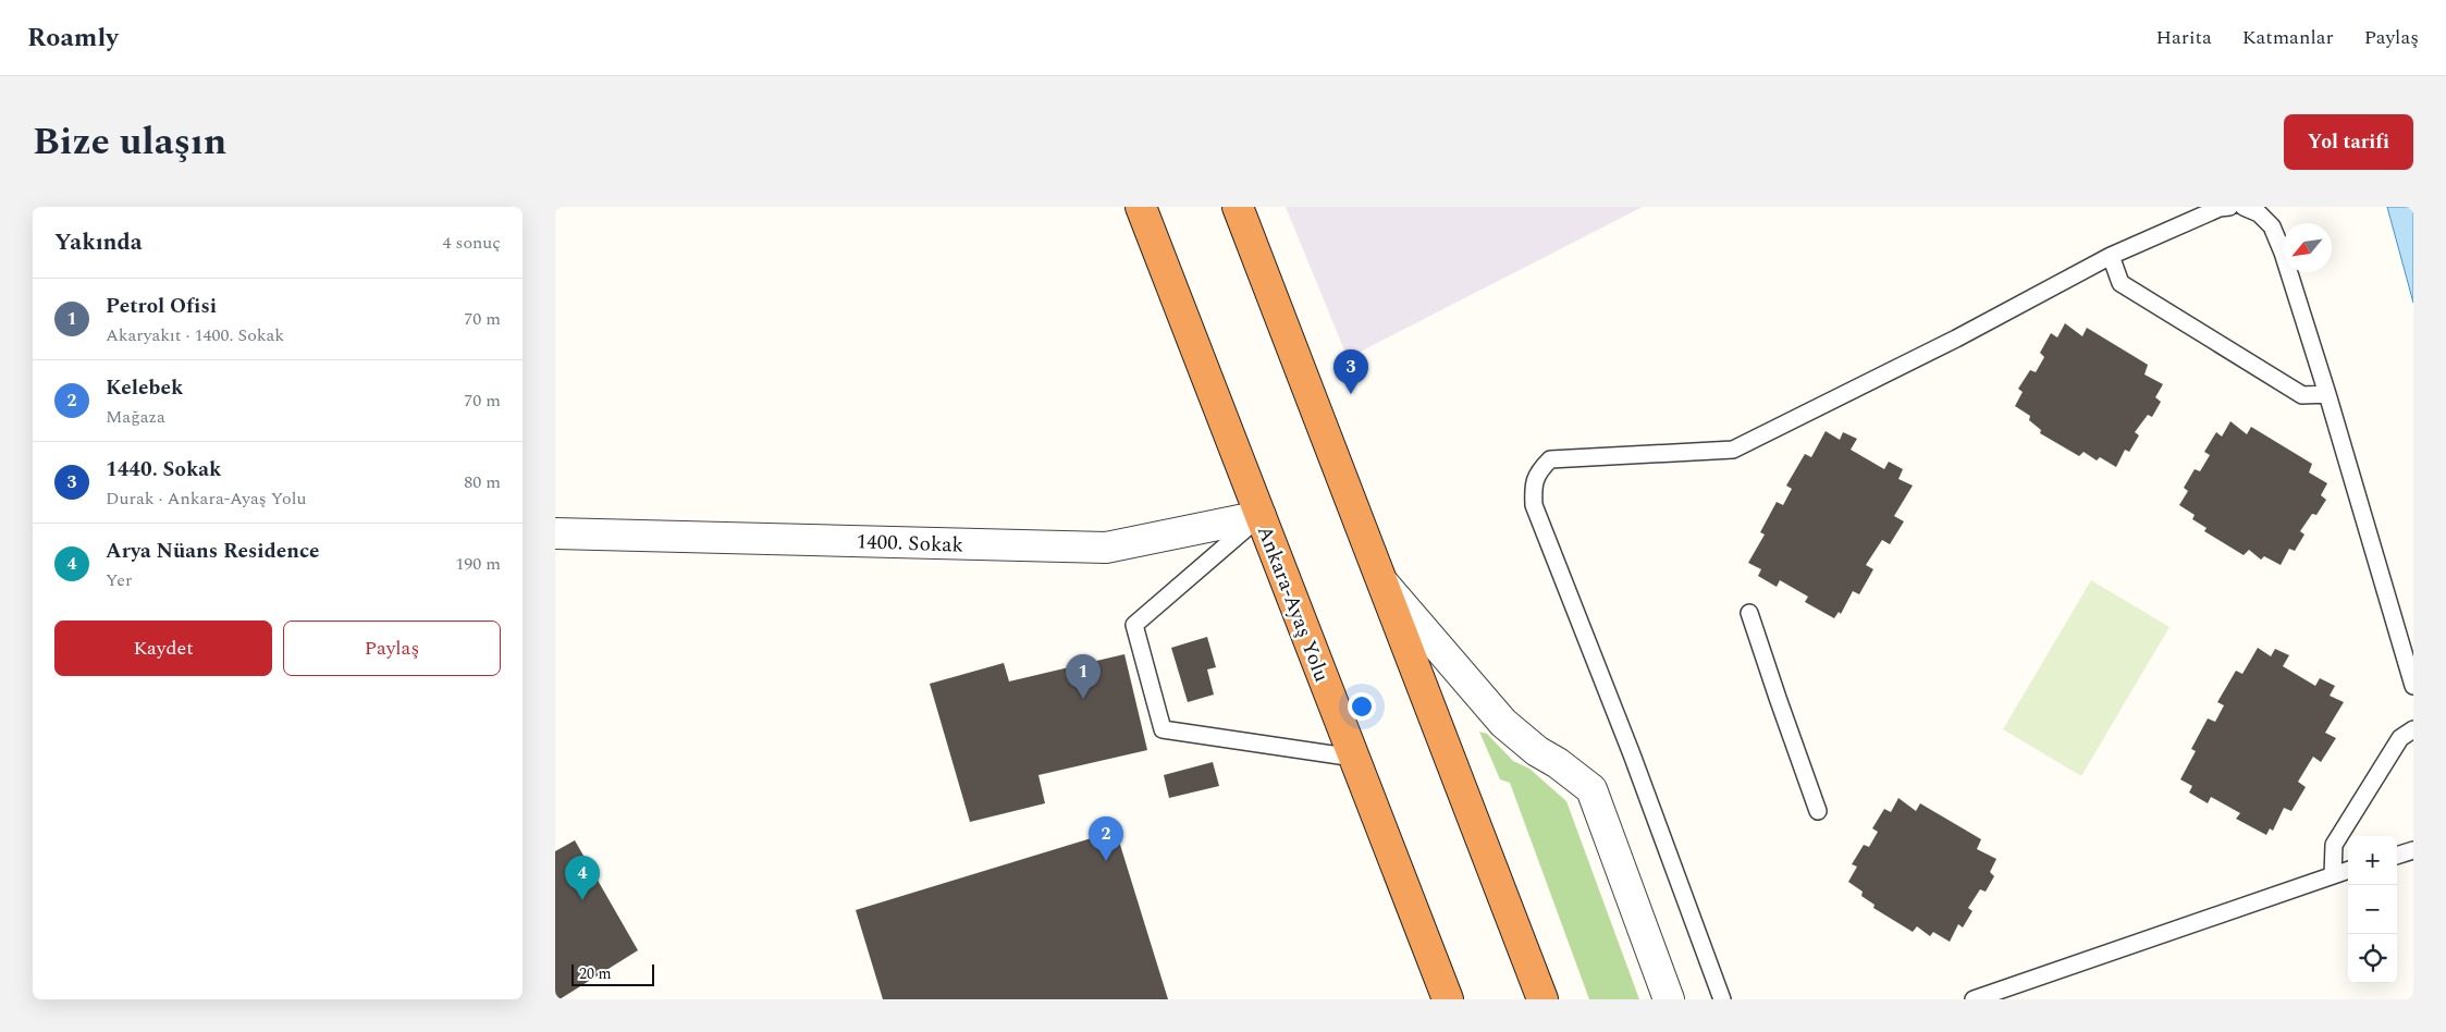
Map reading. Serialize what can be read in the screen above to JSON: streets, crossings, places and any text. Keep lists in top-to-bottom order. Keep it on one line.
{"streets":{"highway":["Ankara-Ayaş Yolu"],"street":["1400. Sokak"]},"crossings":[["1400. Sokak","Ankara-Ayaş Yolu"]],"scale_bar":"20 m","north":"bottom left","page":{"header":"Roamly","nav":["Harita","Katmanlar","Paylaş"],"title":"Bize ulaşın","buttons":["Yol tarifi",["Kaydet","Paylaş"]],"heading":["Yakında","4 sonuç"],"list":[{"mark":"1","name":"Petrol Ofisi","note":"Akaryakıt · 1400. Sokak","value":"70 m"},{"mark":"2","name":"Kelebek","note":"Mağaza","value":"70 m"},{"mark":"3","name":"1440. Sokak","note":"Durak · Ankara-Ayaş Yolu","value":"80 m"},{"mark":"4","name":"Arya Nüans Residence","note":"Yer","value":"190 m"}],"pins":["3","1","2","4"],"map_buttons":["+","−"],"scale":"20 m"}}
